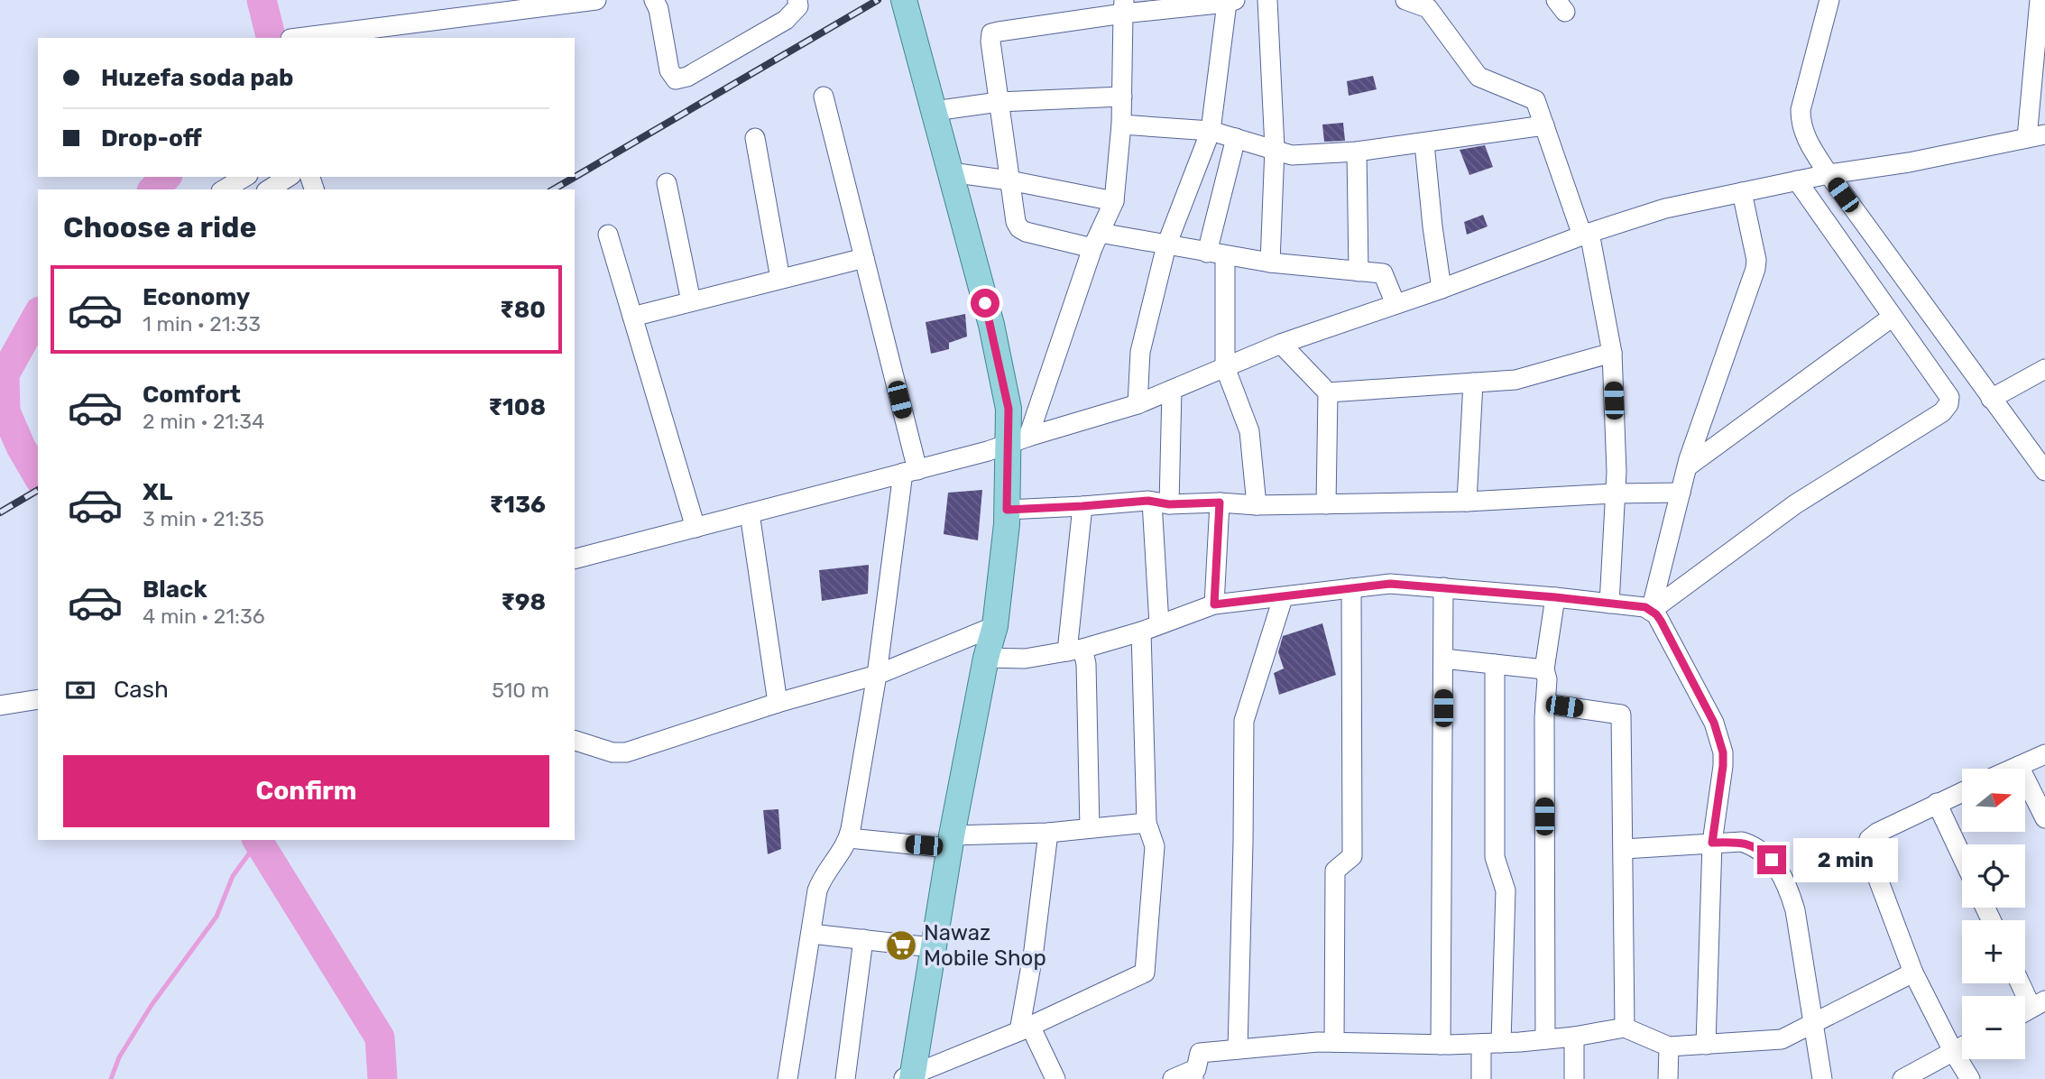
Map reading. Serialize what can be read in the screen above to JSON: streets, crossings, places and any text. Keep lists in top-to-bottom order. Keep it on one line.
{"places":{"supermarket":["Nawaz Mobile Shop"]},"north":"right","page":{"banner":["Huzefa soda pab","Drop-off"],"heading":"Choose a ride","list":[{"name":"Economy","note":"1 min · 21:33","value":"₹80"},{"name":"Comfort","note":"2 min · 21:34","value":"₹108"},{"name":"XL","note":"3 min · 21:35","value":"₹136"},{"name":"Black","note":"4 min · 21:36","value":"₹98"}],"pay":["Cash","510 m"],"buttons":"Confirm","map_buttons":["+","−"],"bubble":"2 min"}}
